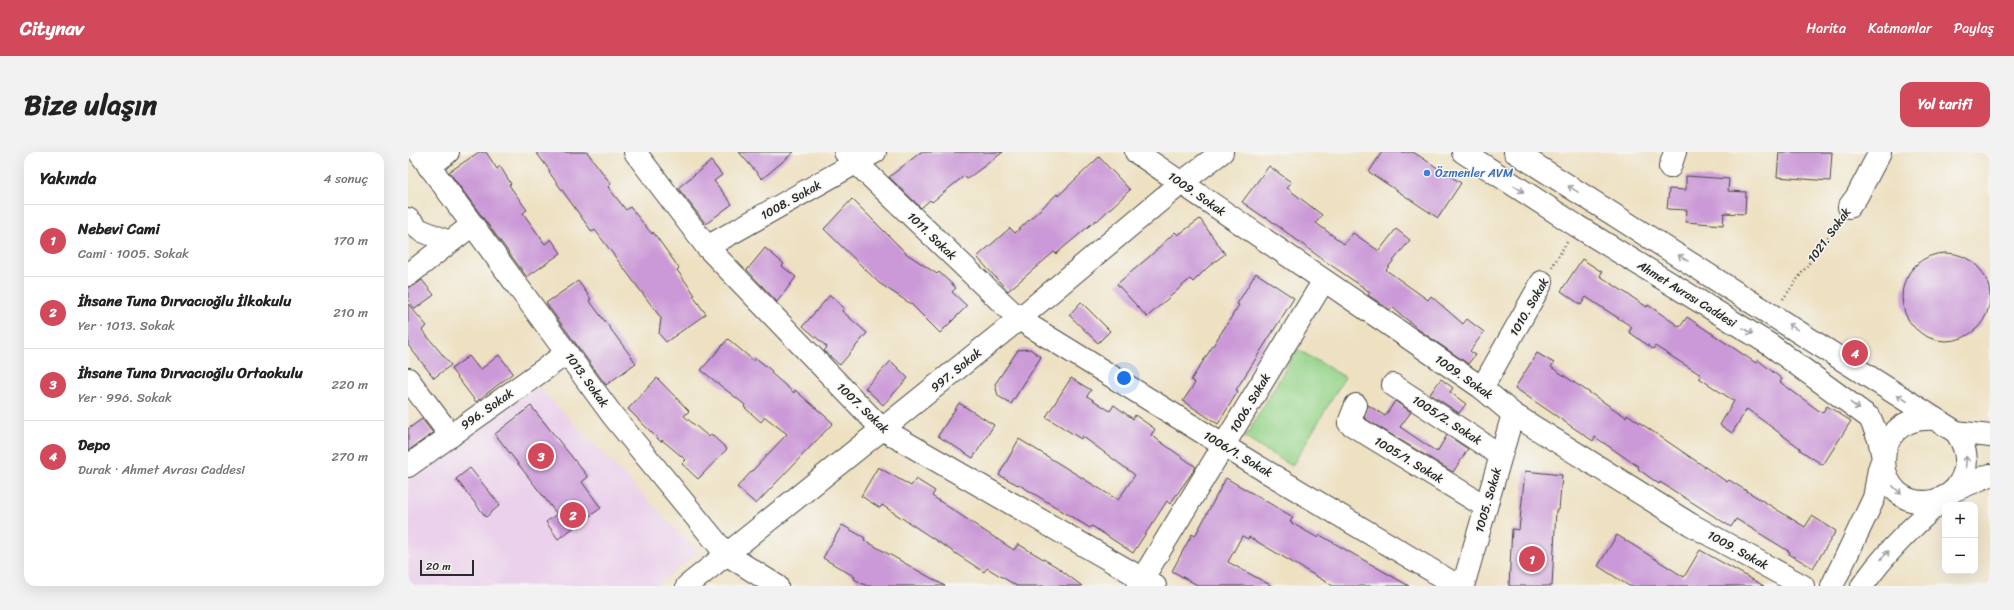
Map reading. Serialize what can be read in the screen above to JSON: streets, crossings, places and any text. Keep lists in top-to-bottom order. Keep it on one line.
{"streets":{"street":["1009. Sokak","1008. Sokak","1021. Sokak","1011. Sokak","Ahmet Avrası Caddesi","1010. Sokak","997. Sokak","1013. Sokak","1006. Sokak","1007. Sokak","996. Sokak","1005/2. Sokak","1006/1. Sokak","1005/1. Sokak","1005. Sokak"]},"crossings":[["1009. Sokak","1010. Sokak"],["1009. Sokak","997. Sokak"],["1009. Sokak","1006. Sokak"],["1009. Sokak","1005. Sokak"],["1008. Sokak","1011. Sokak"],["1008. Sokak","1007. Sokak"],["1021. Sokak","Ahmet Avrası Caddesi"],["1011. Sokak","997. Sokak"],["1011. Sokak","1006/1. Sokak"],["Ahmet Avrası Caddesi","1010. Sokak"],["997. Sokak","1013. Sokak"],["997. Sokak","1007. Sokak"],["997. Sokak","1006/1. Sokak"],["1013. Sokak","996. Sokak"],["1006. Sokak","1007. Sokak"],["1006. Sokak","1006/1. Sokak"],["1005/2. Sokak","1005. Sokak"],["1005/1. Sokak","1005. Sokak"]],"places":["Özmenler AVM"],"scale_bar":"20 m","page":{"header":"Citynav","nav":["Harita","Katmanlar","Paylaş"],"title":"Bize ulaşın","buttons":"Yol tarifi","heading":["Yakında","4 sonuç"],"list":[{"mark":"1","name":"Nebevi Cami","note":"Cami · 1005. Sokak","value":"170 m"},{"mark":"2","name":"İhsane Tuna Dırvacıoğlu İlkokulu","note":"Yer · 1013. Sokak","value":"210 m"},{"mark":"3","name":"İhsane Tuna Dırvacıoğlu Ortaokulu","note":"Yer · 996. Sokak","value":"220 m"},{"mark":"4","name":"Depo","note":"Durak · Ahmet Avrası Caddesi","value":"270 m"}],"pins":["4","3","2","1"],"map_buttons":["+","−"],"scale":"20 m"}}
